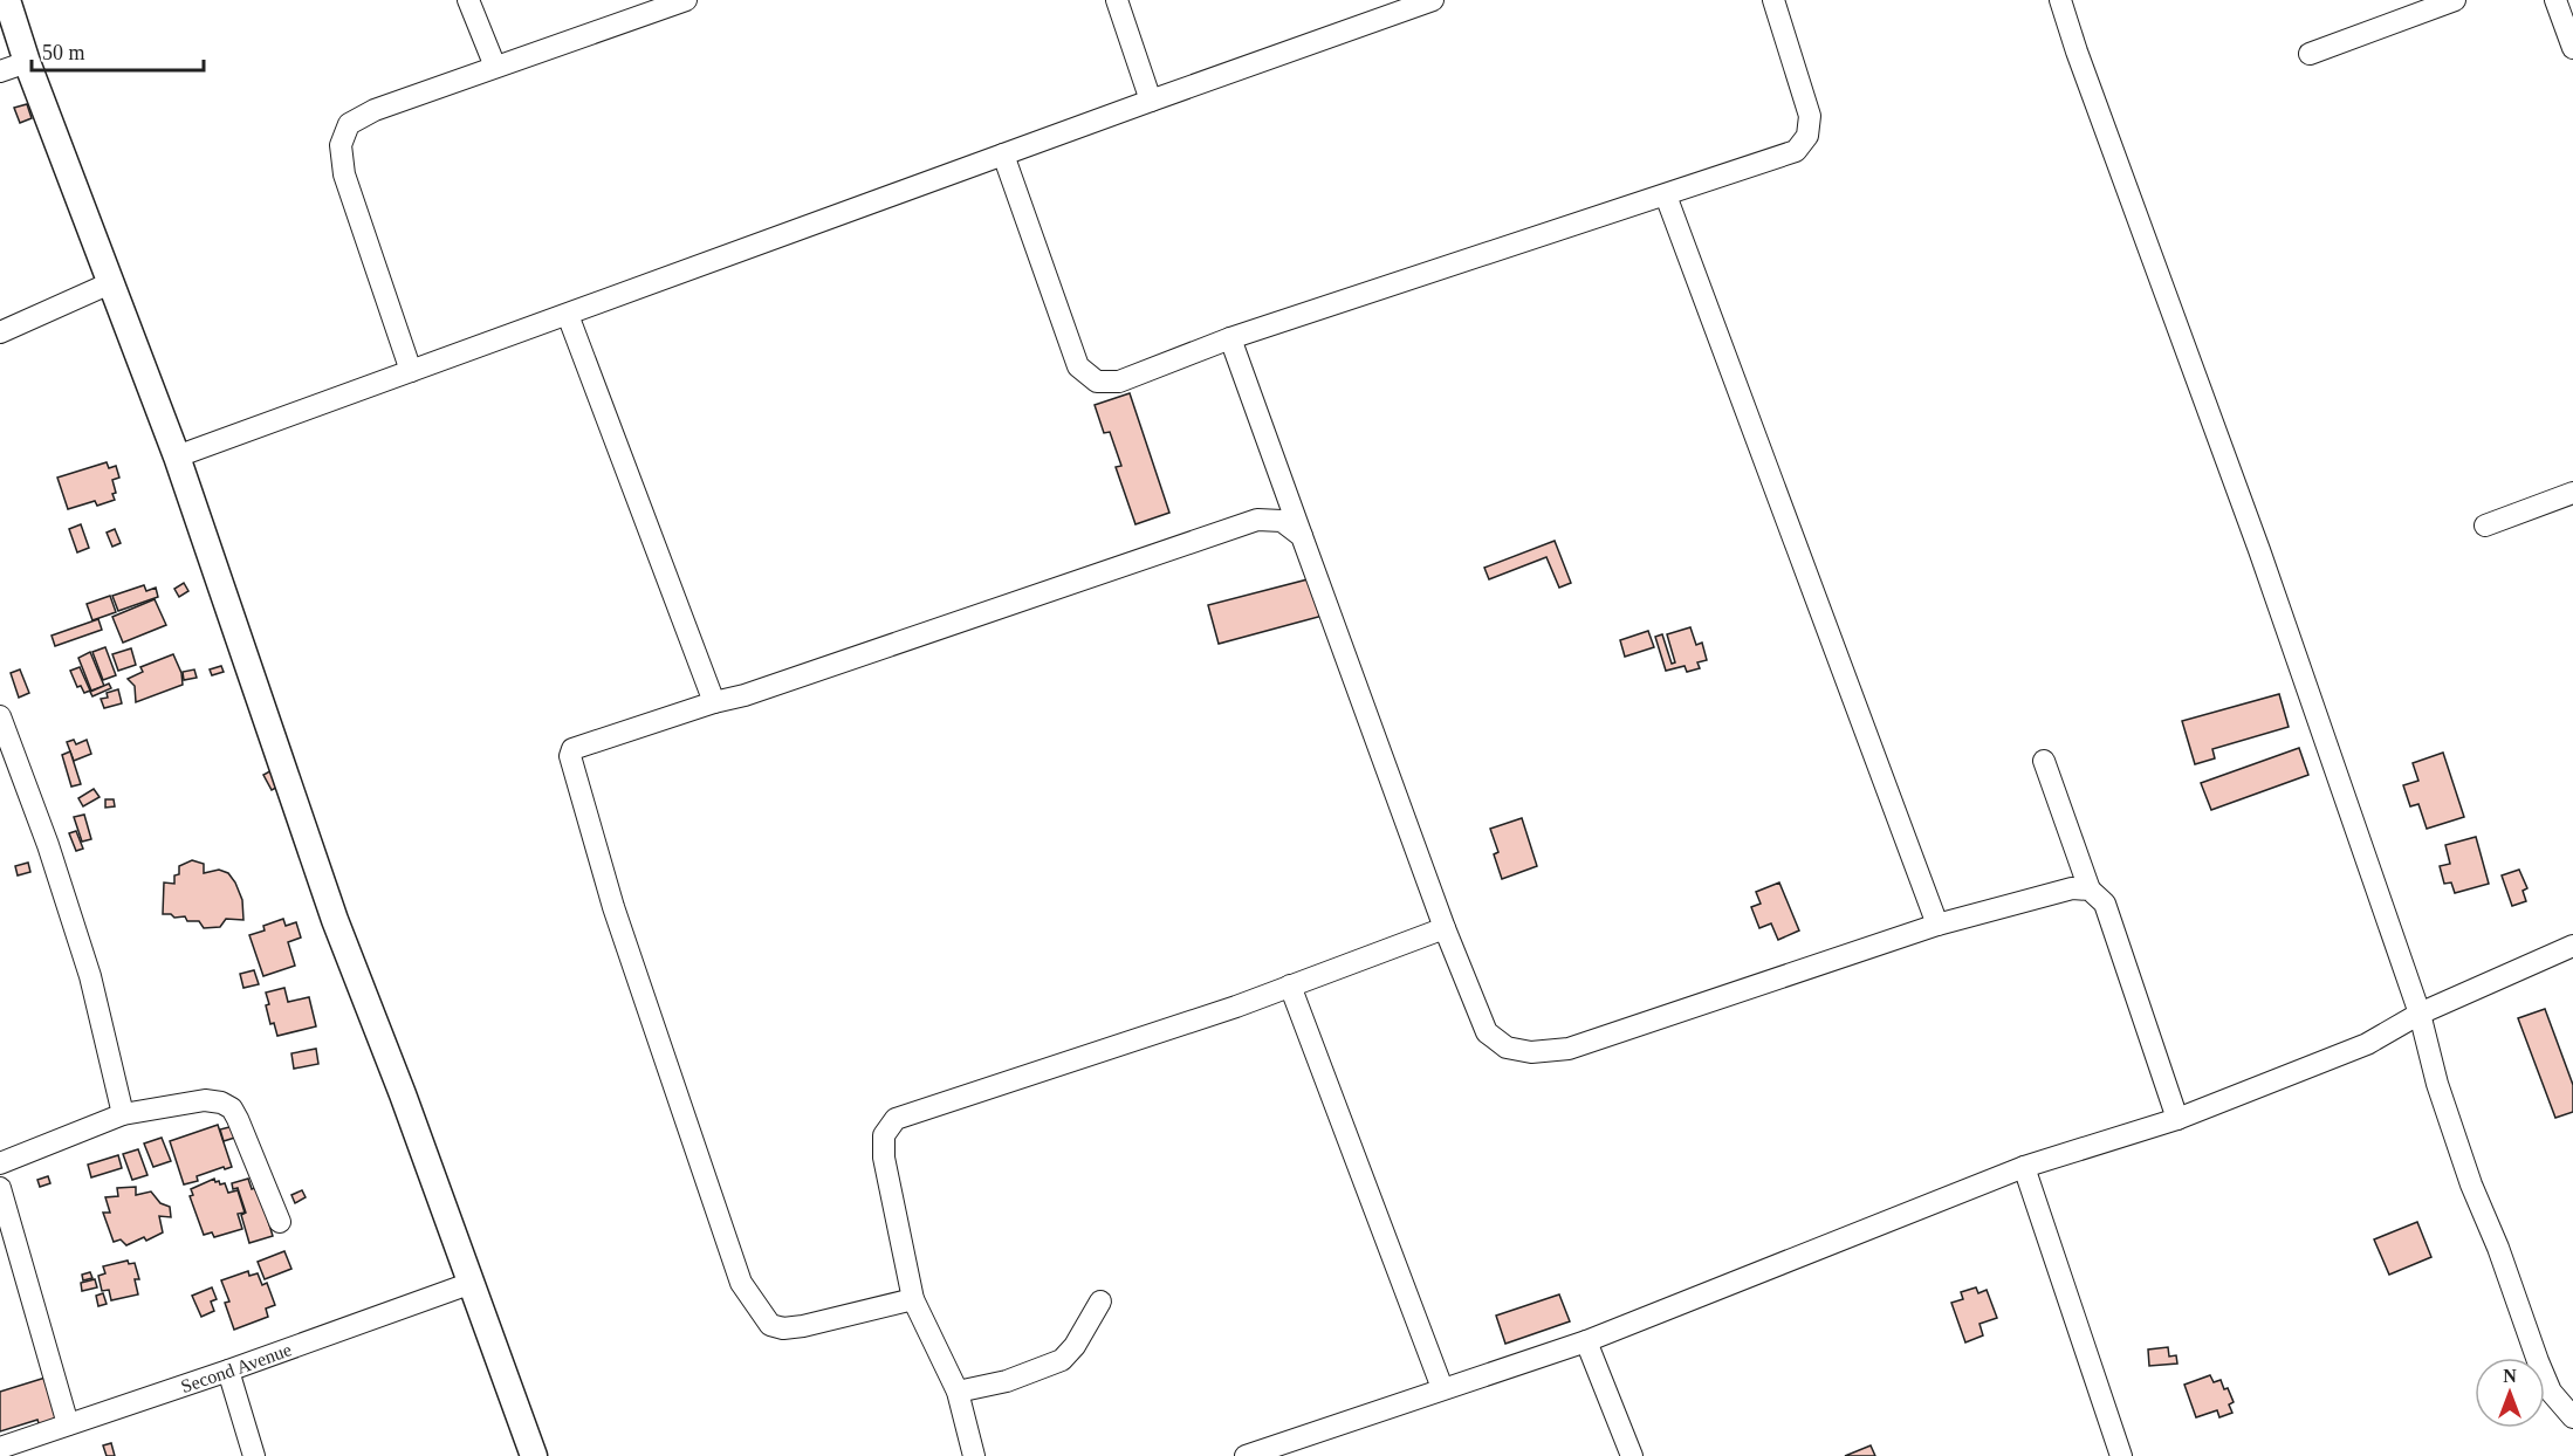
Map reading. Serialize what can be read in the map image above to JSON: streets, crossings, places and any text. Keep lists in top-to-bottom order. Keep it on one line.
{"streets":{"street":["Second Avenue"]},"scale_bar":"50 m","north":"top"}
